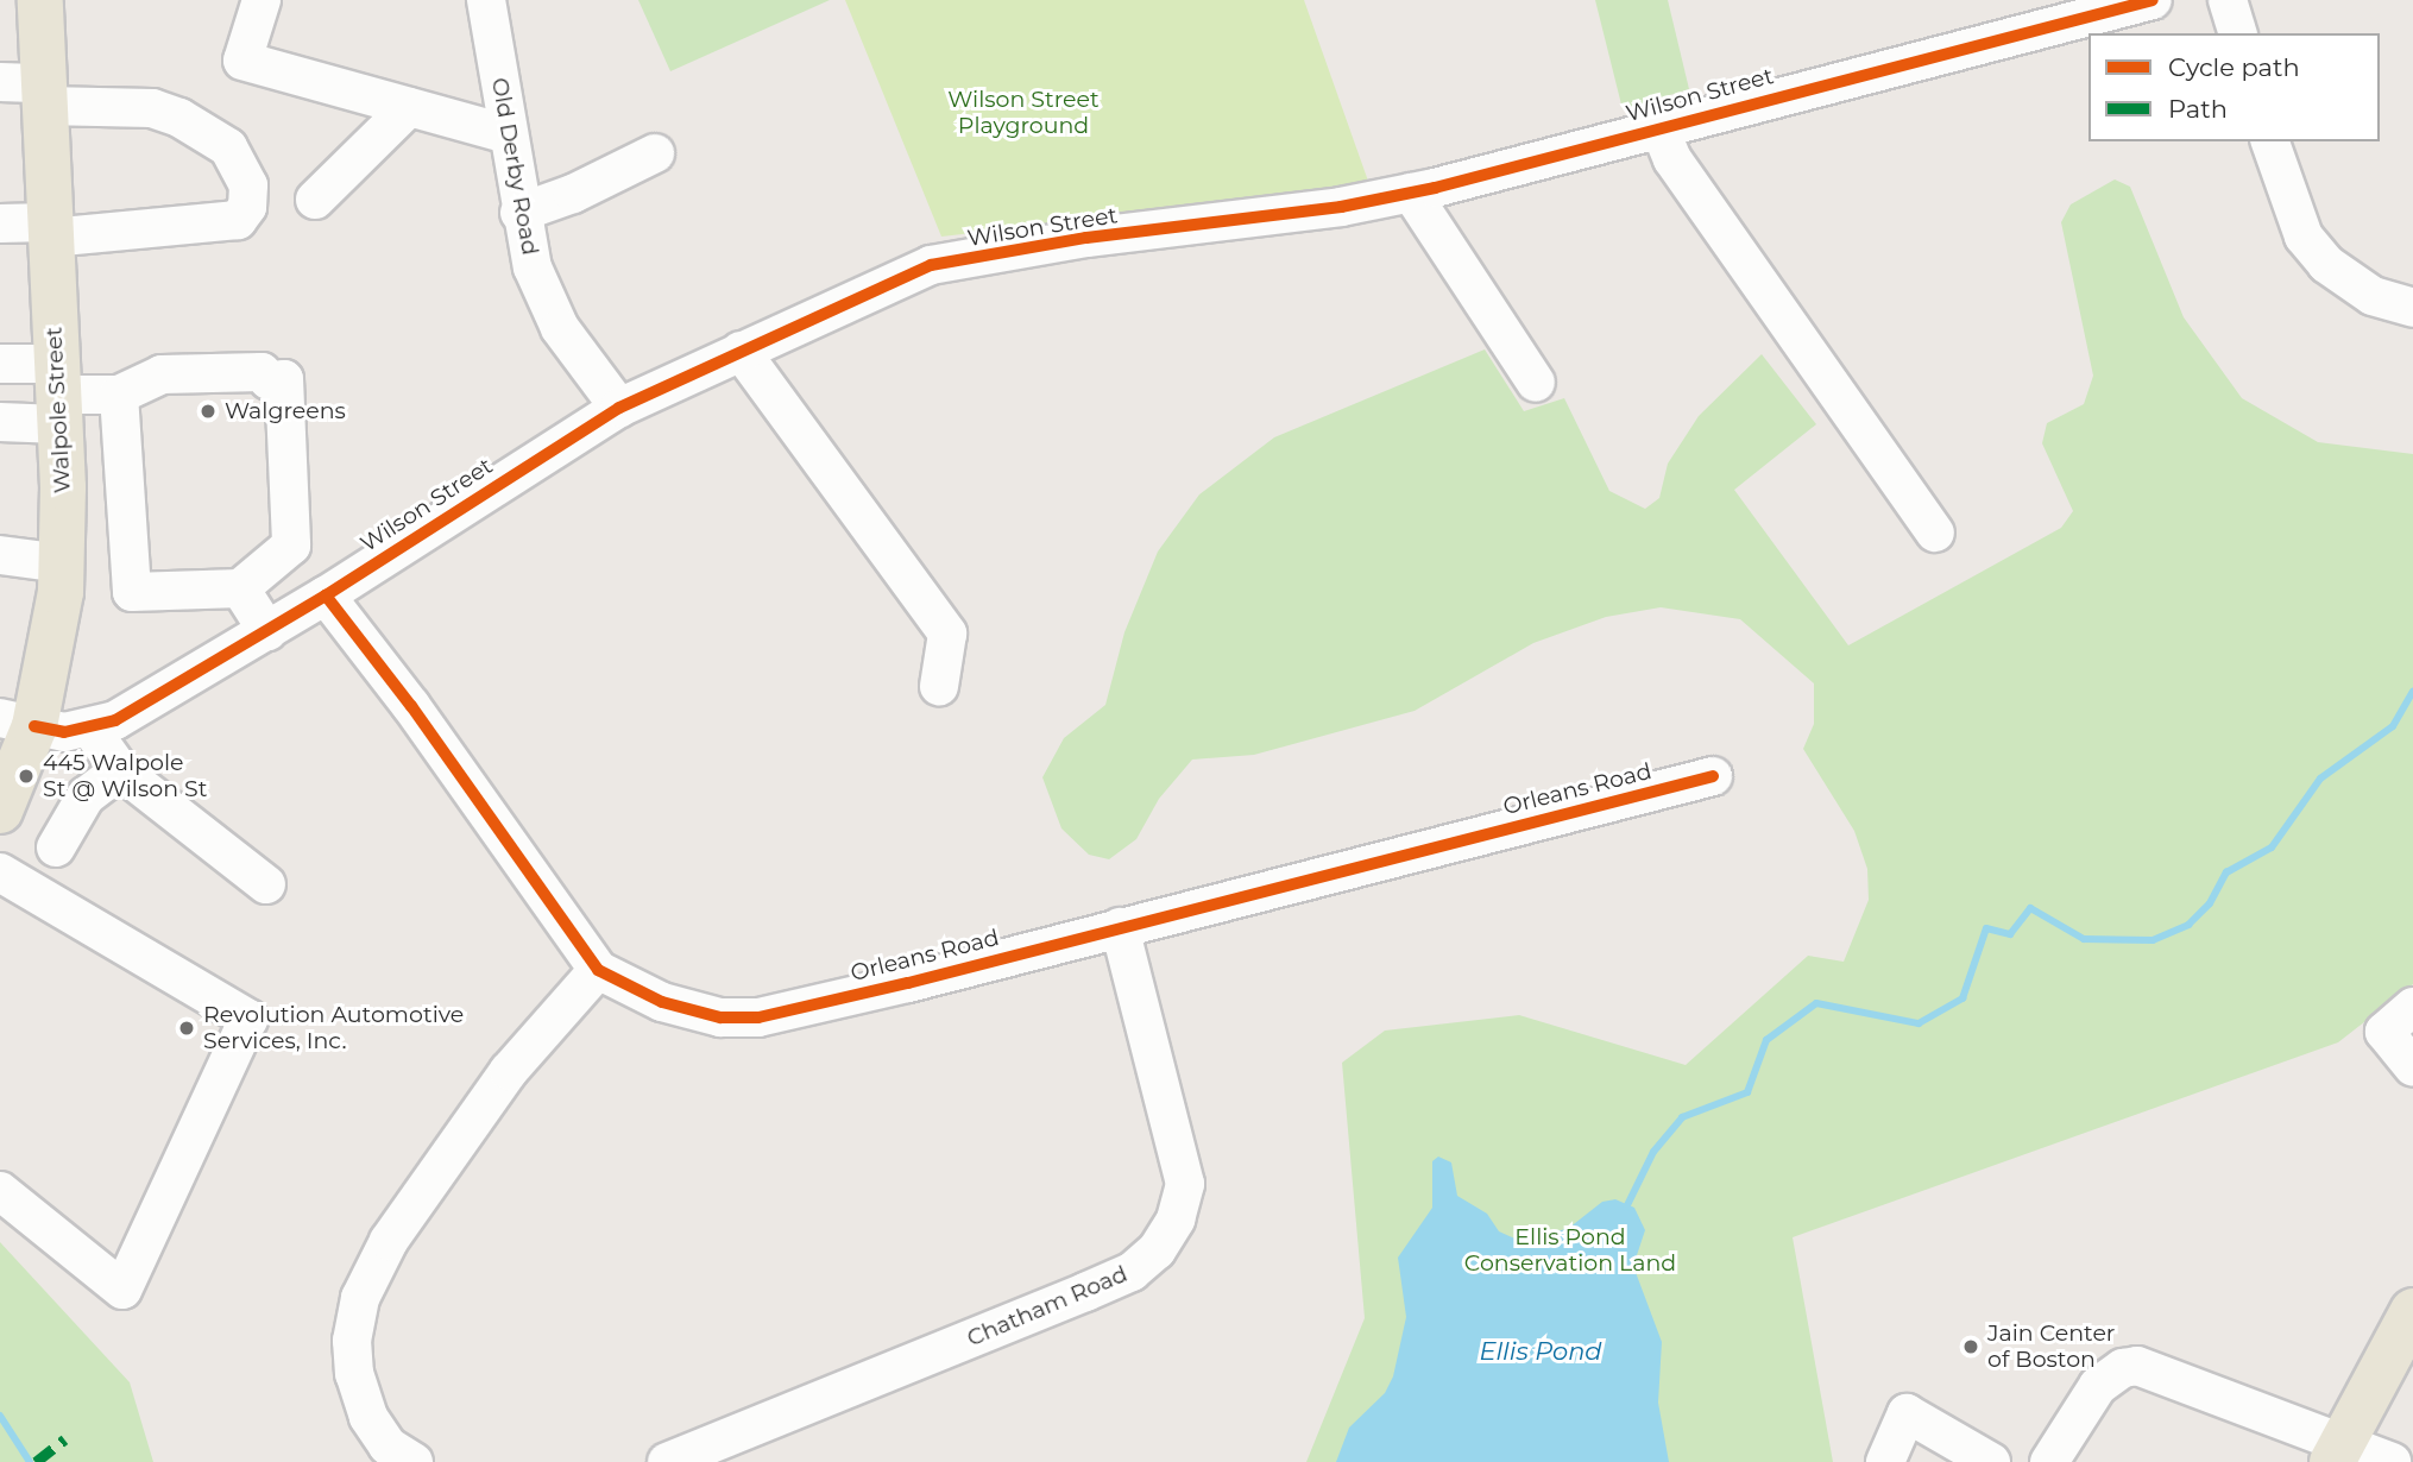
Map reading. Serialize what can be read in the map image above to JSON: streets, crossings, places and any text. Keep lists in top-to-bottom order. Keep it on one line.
{"streets":{"main road":["Walpole Street"],"street":["Wilson Street","Old Derby Road","Orleans Road","Chatham Road"]},"crossings":[["Wilson Street","Old Derby Road"],["Wilson Street","Walpole Street"],["Wilson Street","Orleans Road"],["Orleans Road","Chatham Road"]],"water":["Ellis Pond"],"parks":["Wilson Street Playground","Ellis Pond Conservation Land"],"places":["Walgreens","445 Walpole St @ Wilson St","Revolution Automotive Services, Inc.","Jain Center of Boston"],"legend":["Cycle path","Path"]}
